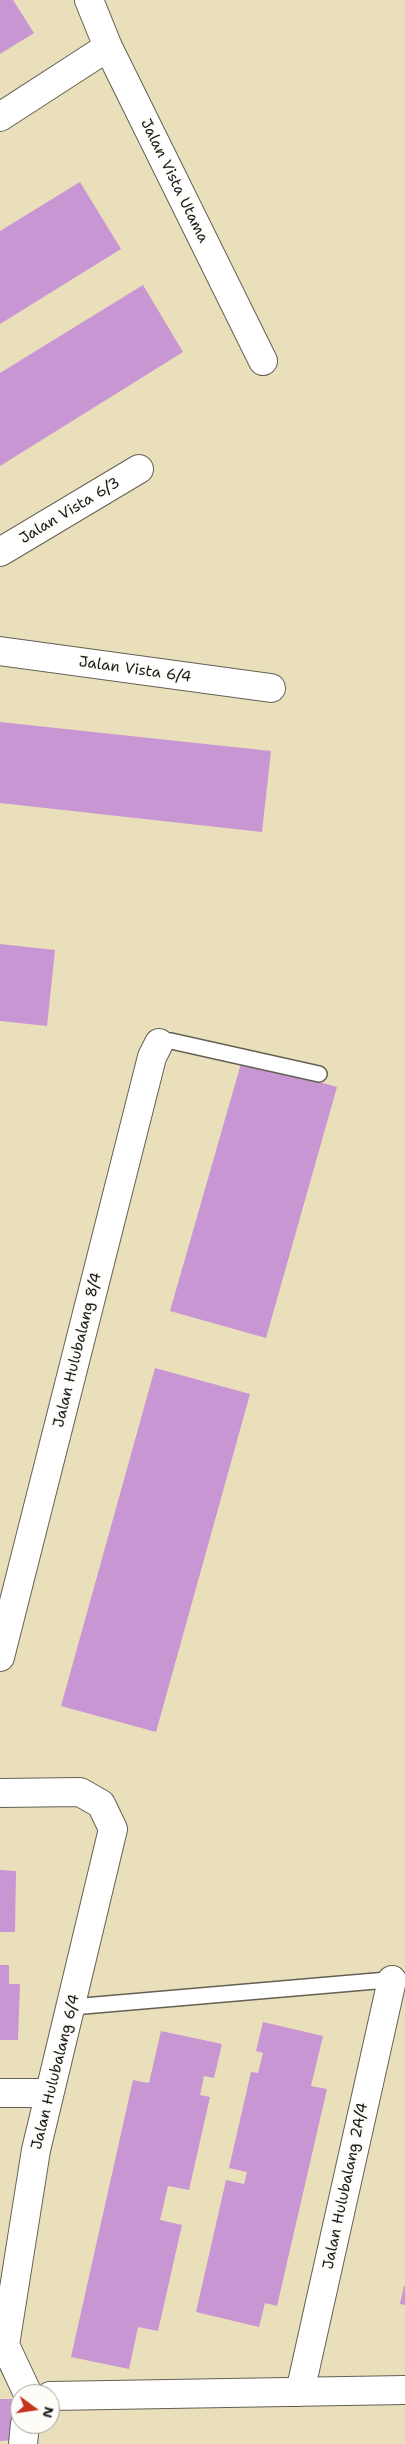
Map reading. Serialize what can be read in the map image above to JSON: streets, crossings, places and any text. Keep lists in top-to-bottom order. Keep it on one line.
{"streets":{"street":["Jalan Vista Utama","Jalan Vista 6/3","Jalan Vista 6/4","Jalan Hulubalang 8/4","Jalan Hulubalang 6/4","Jalan Hulubalang 2A/4"]},"north":"right"}
